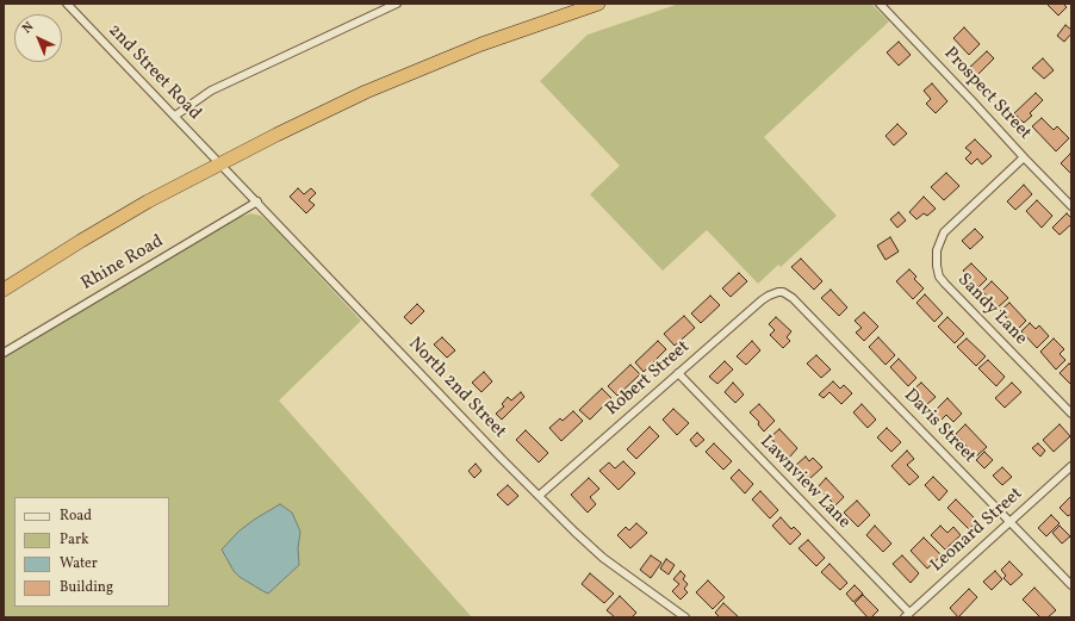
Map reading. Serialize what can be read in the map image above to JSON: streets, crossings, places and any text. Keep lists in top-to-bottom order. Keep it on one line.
{"streets":{"street":["2nd Street Road","Prospect Street","Rhine Road","Sandy Lane","Robert Street","North 2nd Street","Davis Street","Lawnview Lane","Leonard Street"]},"crossings":[["2nd Street Road","North 2nd Street"],["Prospect Street","Sandy Lane"],["Rhine Road","North 2nd Street"],["Robert Street","North 2nd Street"],["Robert Street","Davis Street"],["Robert Street","Lawnview Lane"],["Davis Street","Leonard Street"],["Lawnview Lane","Leonard Street"]],"legend":["Road","Park","Water","Building"],"north":"top left"}
